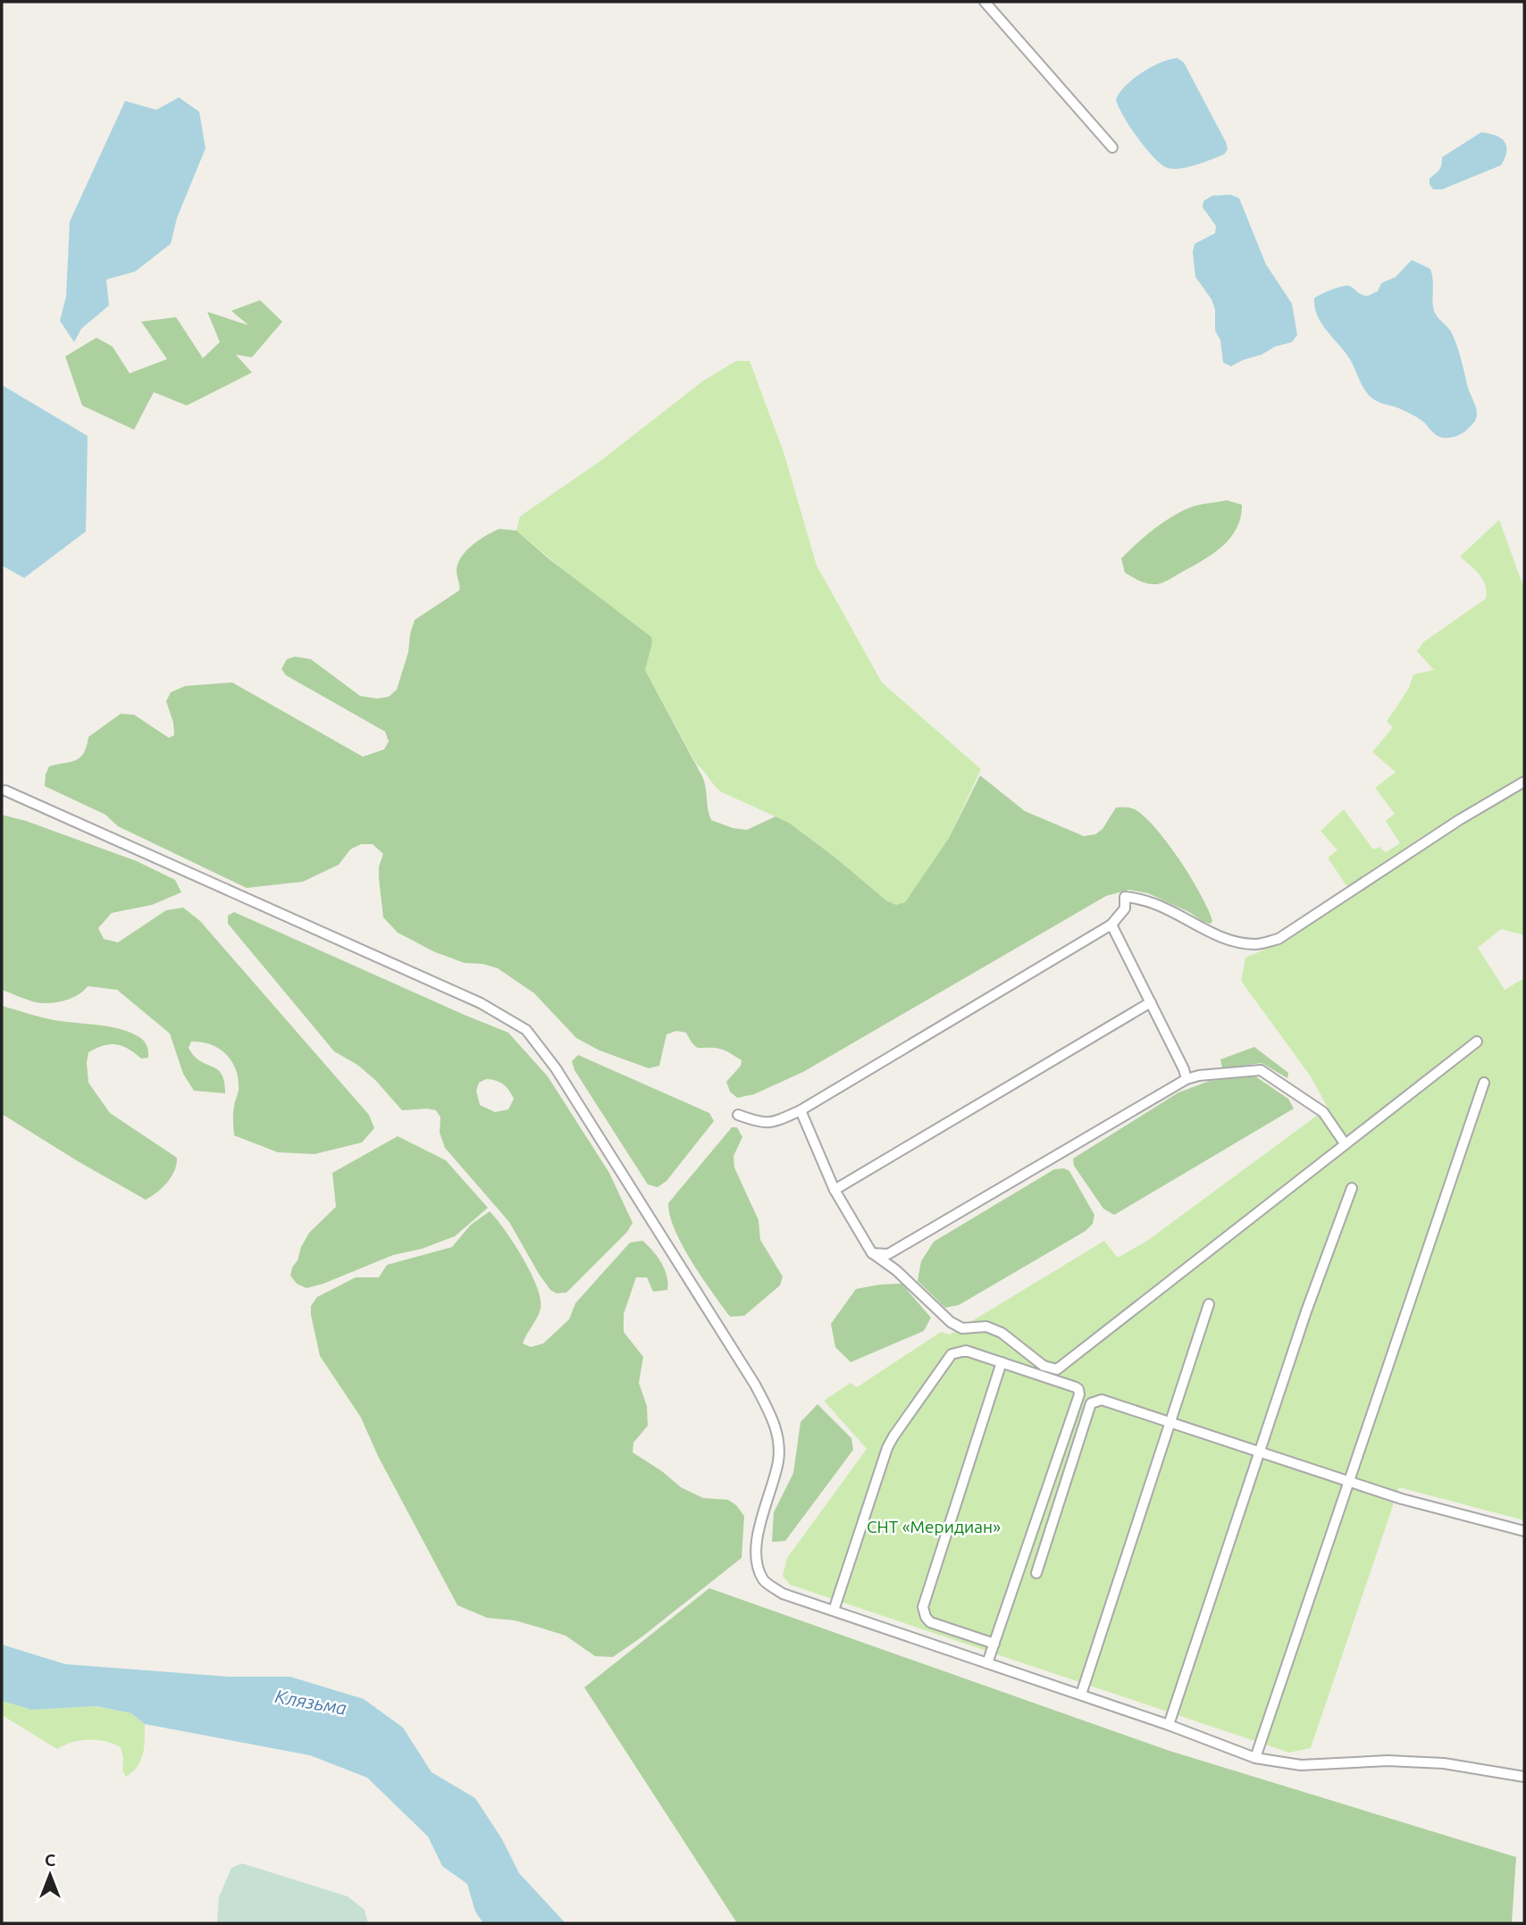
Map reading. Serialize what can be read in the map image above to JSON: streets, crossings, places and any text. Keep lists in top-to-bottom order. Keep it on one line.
{"water":["Клязьма"],"parks":["СНТ «Меридиан»"],"north":"top"}
